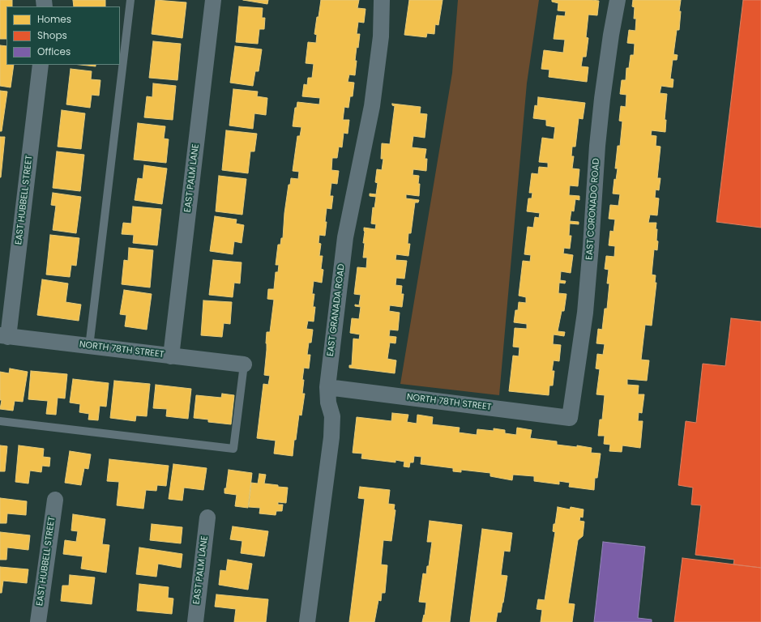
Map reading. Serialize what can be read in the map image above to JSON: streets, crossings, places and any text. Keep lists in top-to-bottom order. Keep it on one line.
{"streets":{"street":["EAST PALM LANE","EAST HUBBELL STREET","EAST CORONADO ROAD","EAST GRANADA ROAD","NORTH 78TH STREET"]},"crossings":[["EAST PALM LANE","NORTH 78TH STREET"],["EAST HUBBELL STREET","NORTH 78TH STREET"],["EAST CORONADO ROAD","NORTH 78TH STREET"],["EAST GRANADA ROAD","NORTH 78TH STREET"]],"legend":["Homes","Shops","Offices"]}
